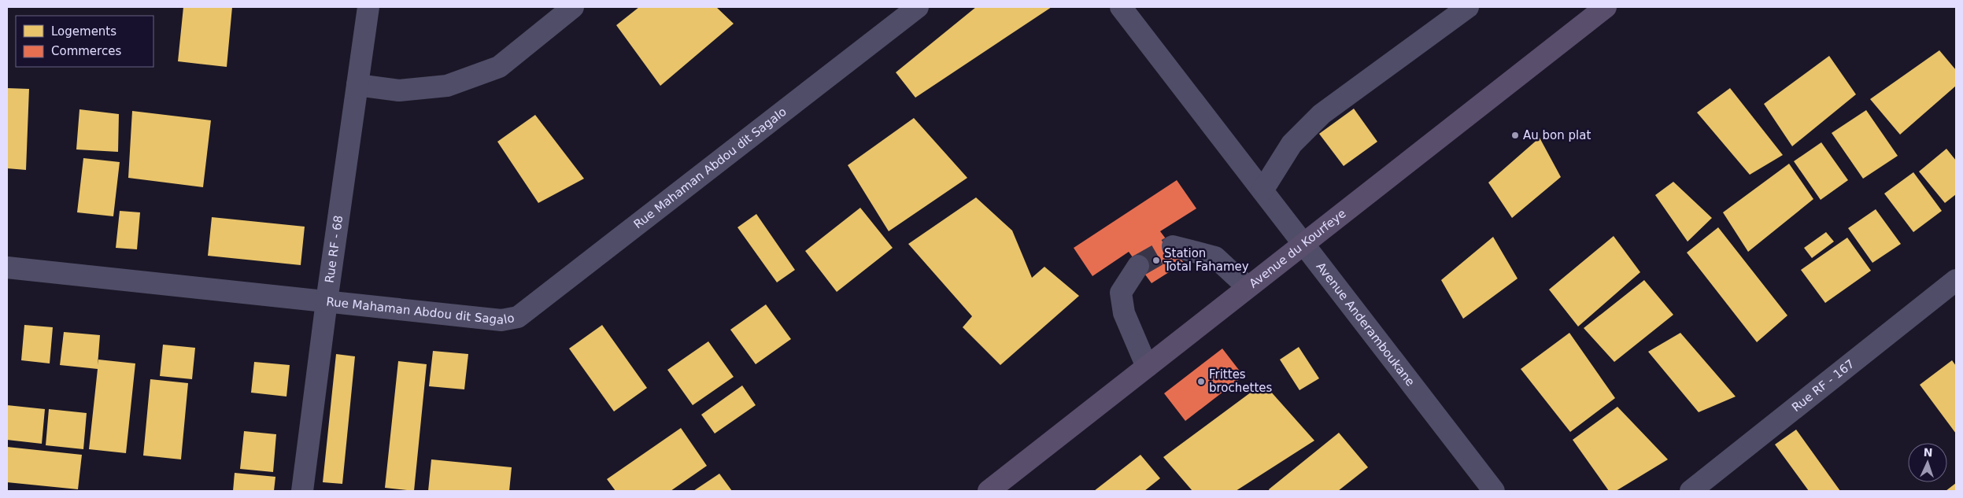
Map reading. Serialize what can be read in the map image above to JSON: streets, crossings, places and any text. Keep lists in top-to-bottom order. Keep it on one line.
{"streets":{"main road":["Avenue du Kourfeye"],"street":["Rue Mahaman Abdou dit Sagalo","Rue RF - 68","Avenue Anderamboukane","Rue RF - 167"]},"crossings":[["Rue Mahaman Abdou dit Sagalo","Rue RF - 68"],["Avenue du Kourfeye","Avenue Anderamboukane"]],"places":["Au bon plat","Station Total Fahamey","Frittes brochettes"],"legend":["Logements","Commerces"],"north":"top"}
